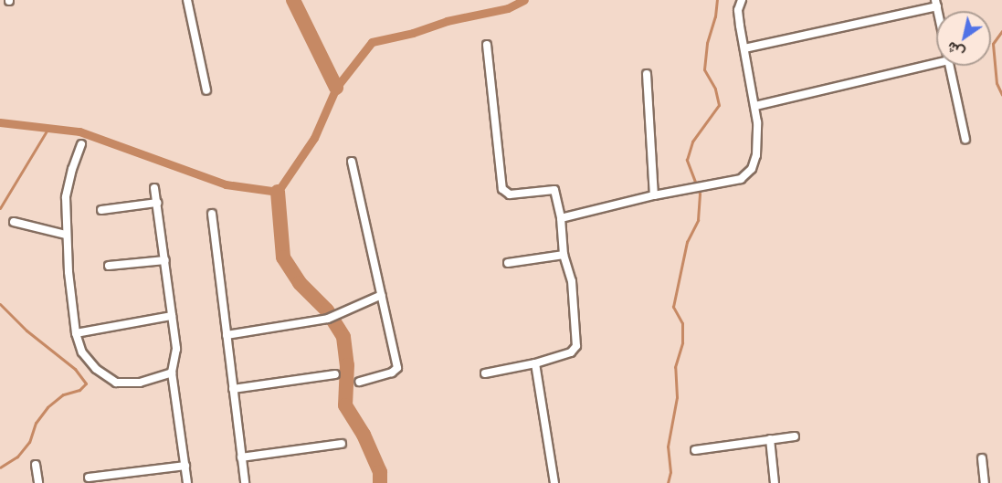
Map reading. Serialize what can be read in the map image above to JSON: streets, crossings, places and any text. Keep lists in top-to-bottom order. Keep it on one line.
{"north":"bottom left"}
